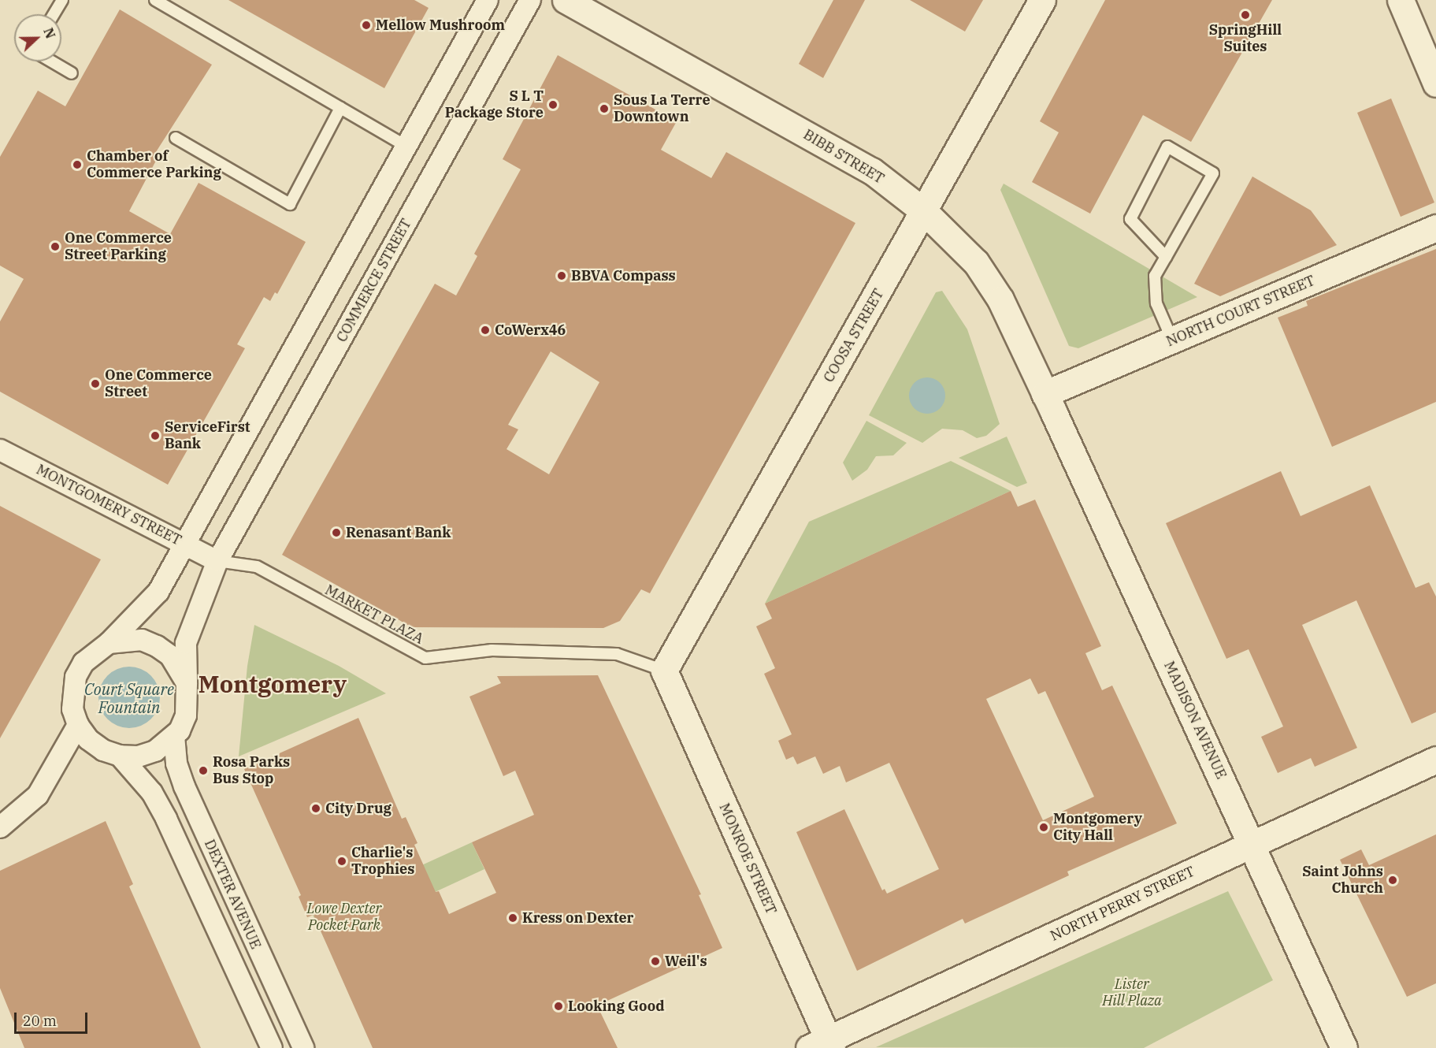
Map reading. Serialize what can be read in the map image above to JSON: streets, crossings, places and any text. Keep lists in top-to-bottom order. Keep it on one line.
{"streets":{"main road":["BIBB STREET","NORTH COURT STREET","COOSA STREET","MADISON AVENUE","MONROE STREET","NORTH PERRY STREET"],"street":["COMMERCE STREET","MONTGOMERY STREET","DEXTER AVENUE"],"lane":["MARKET PLAZA"]},"crossings":[["BIBB STREET","NORTH COURT STREET"],["BIBB STREET","COOSA STREET"],["BIBB STREET","MADISON AVENUE"],["COMMERCE STREET","MONTGOMERY STREET"],["COMMERCE STREET","MARKET PLAZA"],["COMMERCE STREET","DEXTER AVENUE"],["NORTH COURT STREET","MADISON AVENUE"],["COOSA STREET","MARKET PLAZA"],["COOSA STREET","MONROE STREET"],["MONTGOMERY STREET","MARKET PLAZA"],["MARKET PLAZA","MONROE STREET"],["MADISON AVENUE","NORTH PERRY STREET"],["MONROE STREET","NORTH PERRY STREET"]],"districts":["Montgomery"],"water":["Court Square Fountain"],"parks":["Lowe Dexter Pocket Park","Lister Hill Plaza"],"places":["SpringHill Suites","Mellow Mushroom","S L T Package Store","Sous La Terre Downtown","Chamber of Commerce Parking","One Commerce Street Parking","BBVA Compass","CoWerx46","One Commerce Street","ServiceFirst Bank","Renasant Bank","Rosa Parks Bus Stop","City Drug","Montgomery City Hall","Charlie's Trophies","Saint Johns Church","Kress on Dexter","Weil's","Looking Good"],"scale_bar":"20 m","north":"right"}
